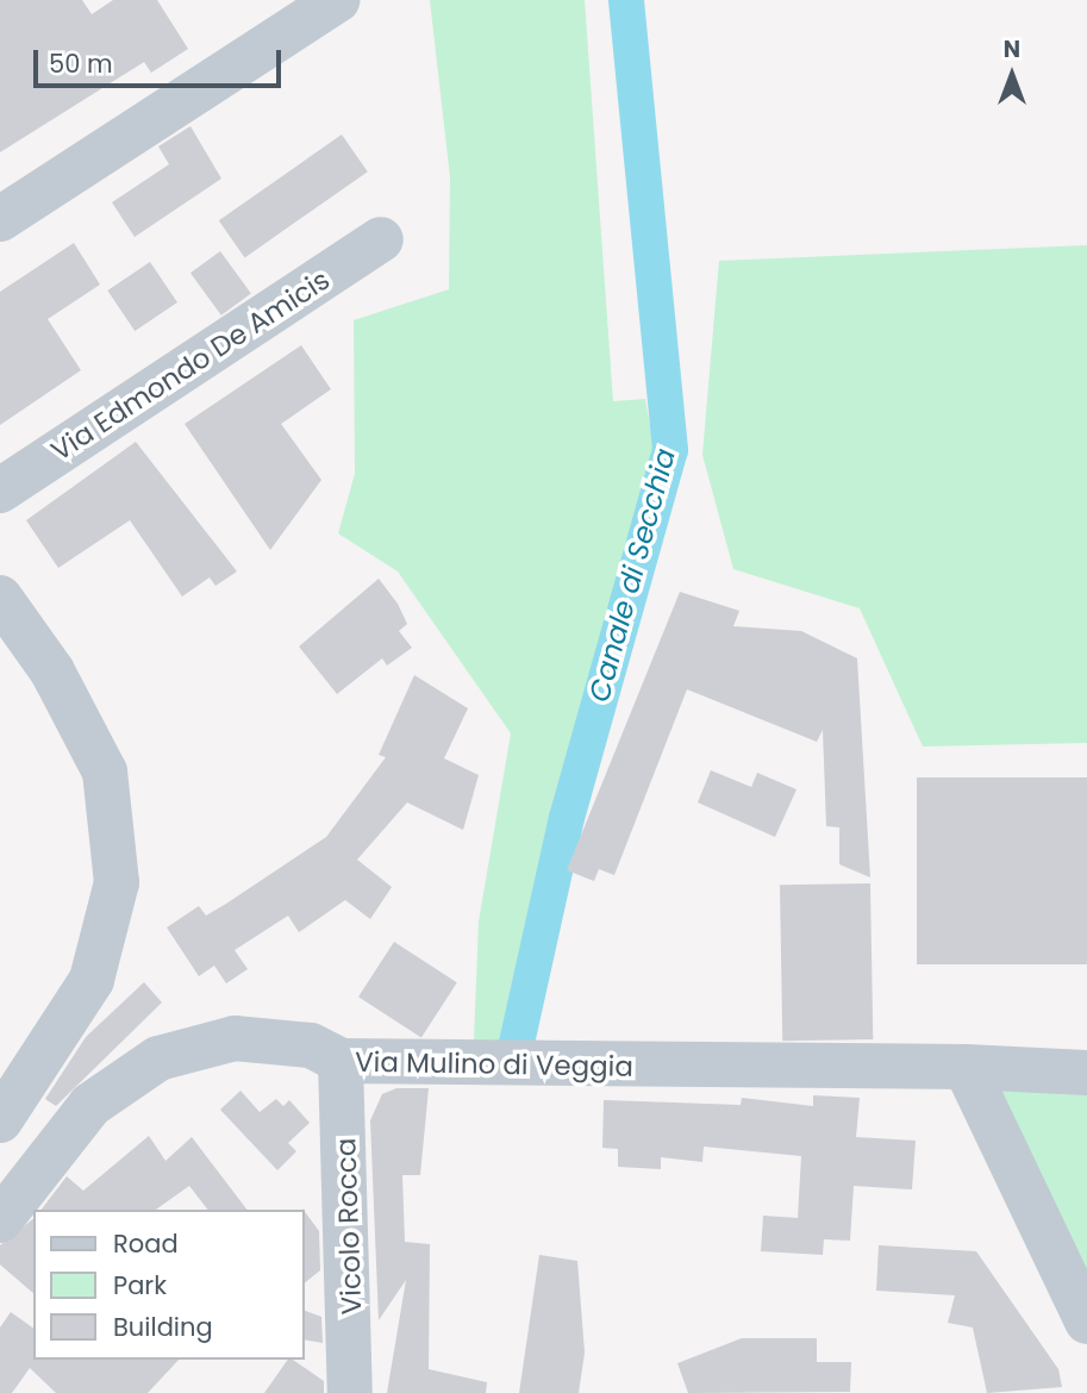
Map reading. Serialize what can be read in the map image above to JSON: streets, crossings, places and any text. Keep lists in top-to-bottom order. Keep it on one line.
{"streets":{"street":["Via Edmondo De Amicis","Via Mulino di Veggia","Vicolo Rocca"]},"crossings":[["Via Mulino di Veggia","Vicolo Rocca"]],"water":["Canale di Secchia"],"legend":["Road","Park","Building"],"scale_bar":"50 m","north":"top"}
